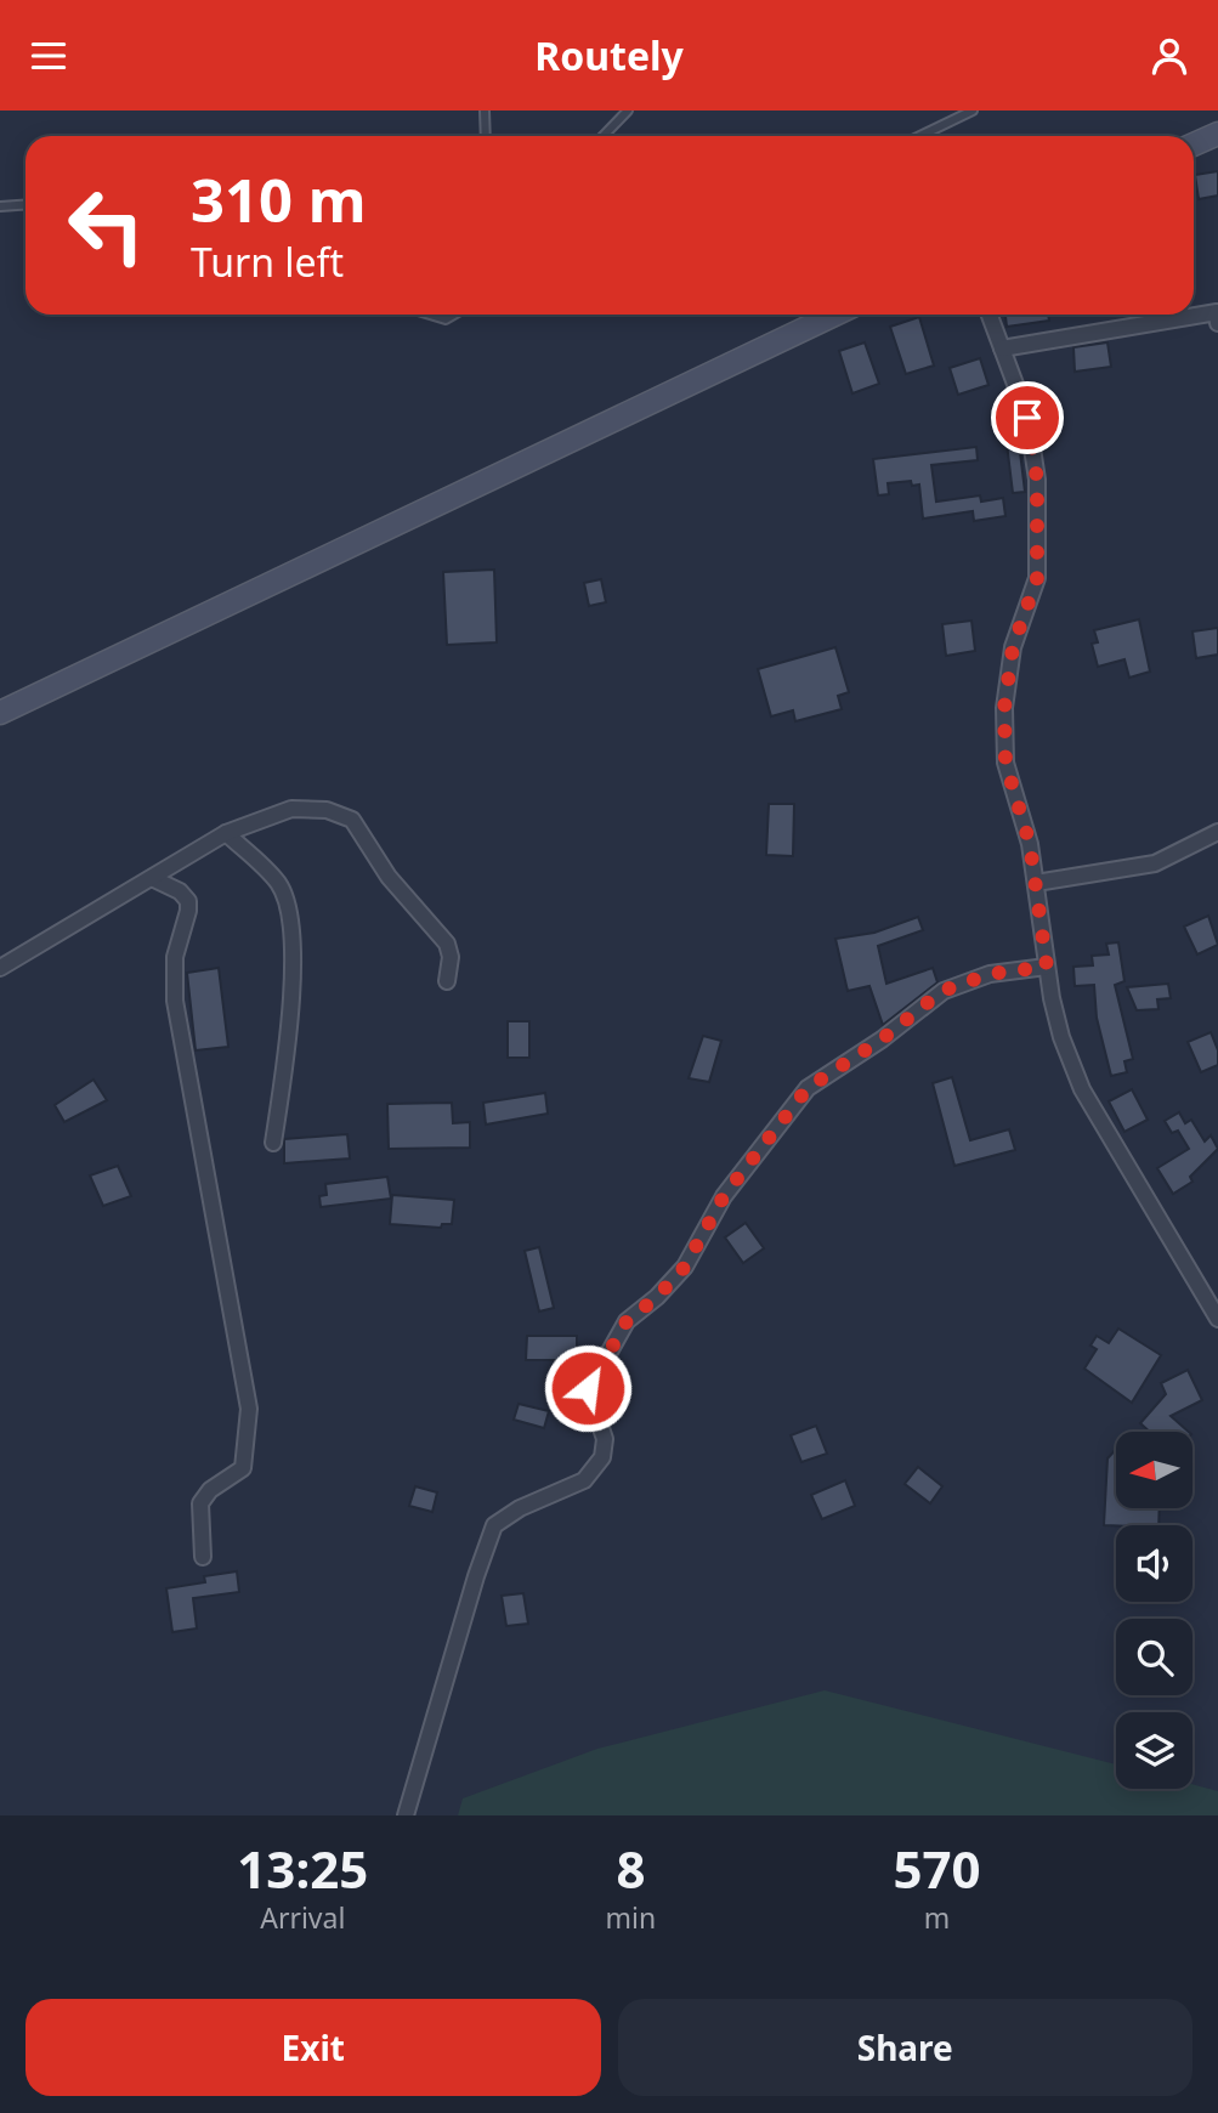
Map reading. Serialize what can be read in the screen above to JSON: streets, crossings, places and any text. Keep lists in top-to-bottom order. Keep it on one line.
{"north":"left","page":{"header":"Routely","turn":["310 m","Turn left"],"eta":["13:25","Arrival","8","min","570","m"],"buttons":["Exit","Share"]}}
